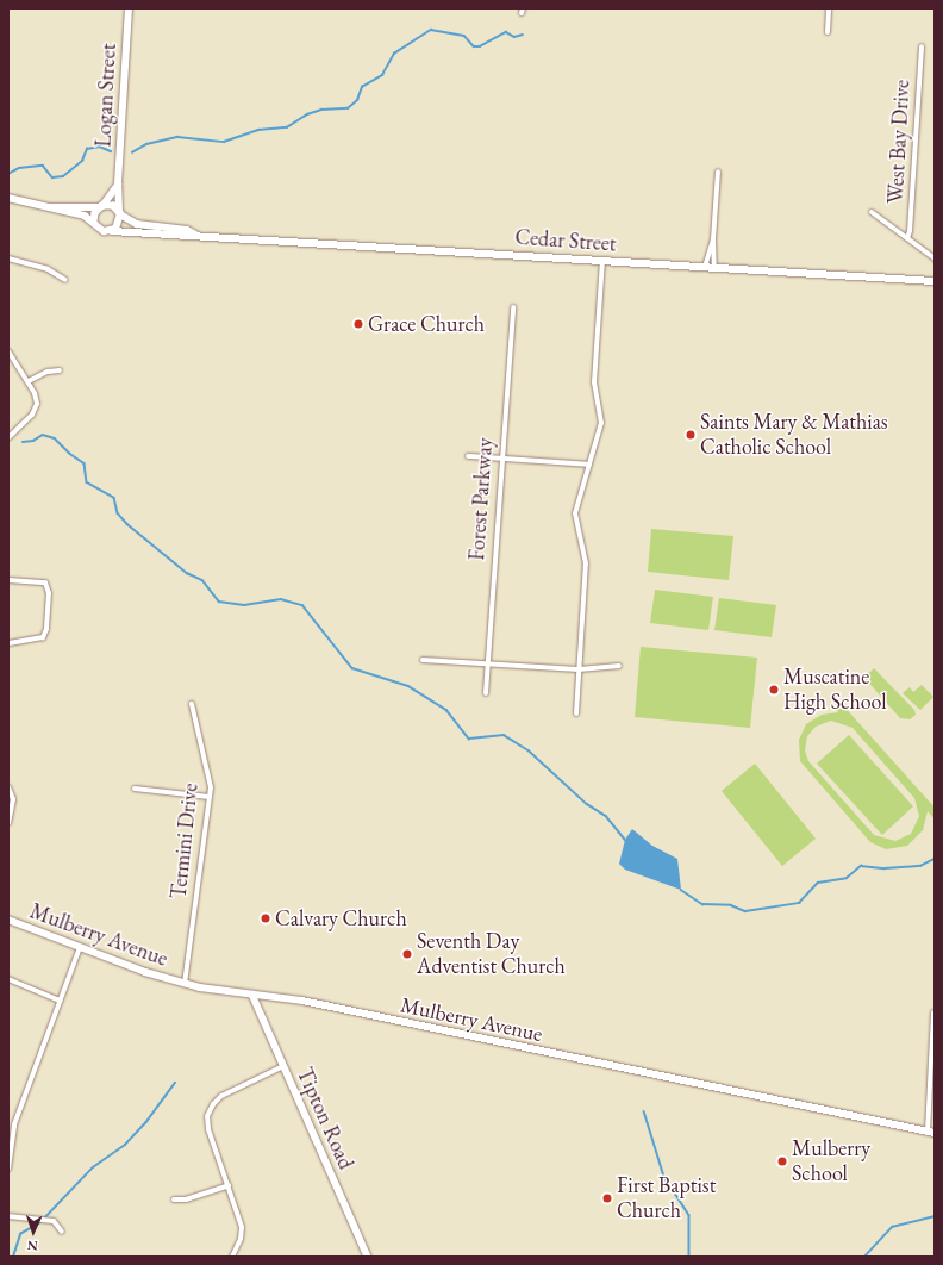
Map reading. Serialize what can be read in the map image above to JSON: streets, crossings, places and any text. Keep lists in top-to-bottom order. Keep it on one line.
{"streets":{"main road":["Logan Street","Cedar Street","Mulberry Avenue","Tipton Road"],"street":["West Bay Drive","Forest Parkway","Termini Drive"]},"crossings":[["Logan Street","Cedar Street"],["Termini Drive","Mulberry Avenue"],["Mulberry Avenue","Tipton Road"]],"places":["Grace Church","Saints Mary & Mathias Catholic School","Muscatine High School","Calvary Church","Seventh Day Adventist Church","Mulberry School","First Baptist Church"],"north":"bottom"}
